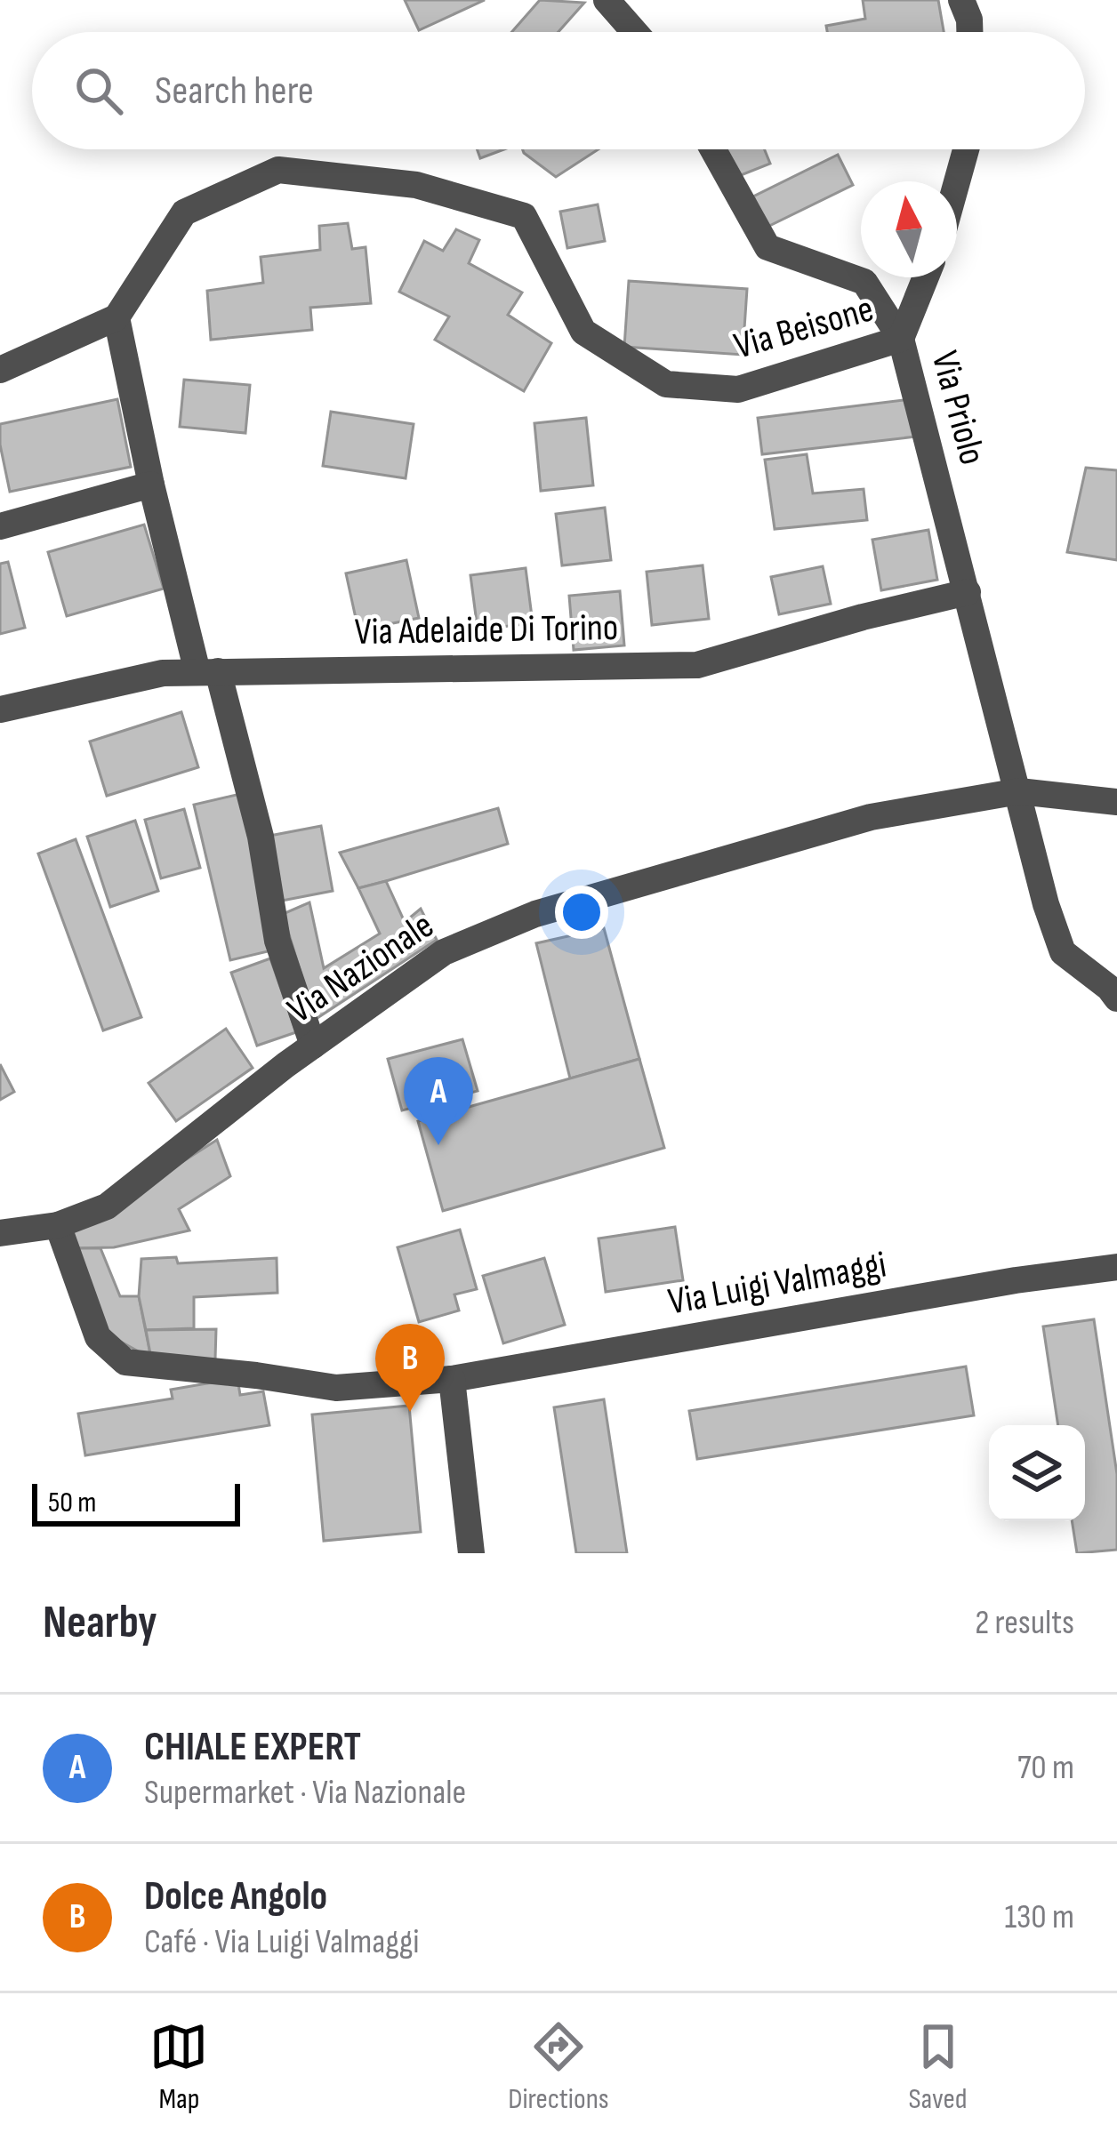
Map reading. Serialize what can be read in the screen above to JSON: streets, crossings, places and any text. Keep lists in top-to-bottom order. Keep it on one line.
{"streets":{"street":["Via Beisone","Via Priolo","Via Adelaide Di Torino","Via Nazionale","Via Luigi Valmaggi"]},"crossings":[["Via Beisone","Via Priolo"],["Via Priolo","Via Adelaide Di Torino"],["Via Priolo","Via Nazionale"],["Via Nazionale","Via Luigi Valmaggi"]],"scale_bar":"50 m","north":"top","page":{"search":"Search here","pins":["A","B"],"scale":"50 m","heading":["Nearby","2 results"],"list":[{"mark":"A","name":"CHIALE EXPERT","note":"Supermarket · Via Nazionale","value":"70 m"},{"mark":"B","name":"Dolce Angolo","note":"Café · Via Luigi Valmaggi","value":"130 m"}],"nav":["Map","Directions","Saved"]}}
